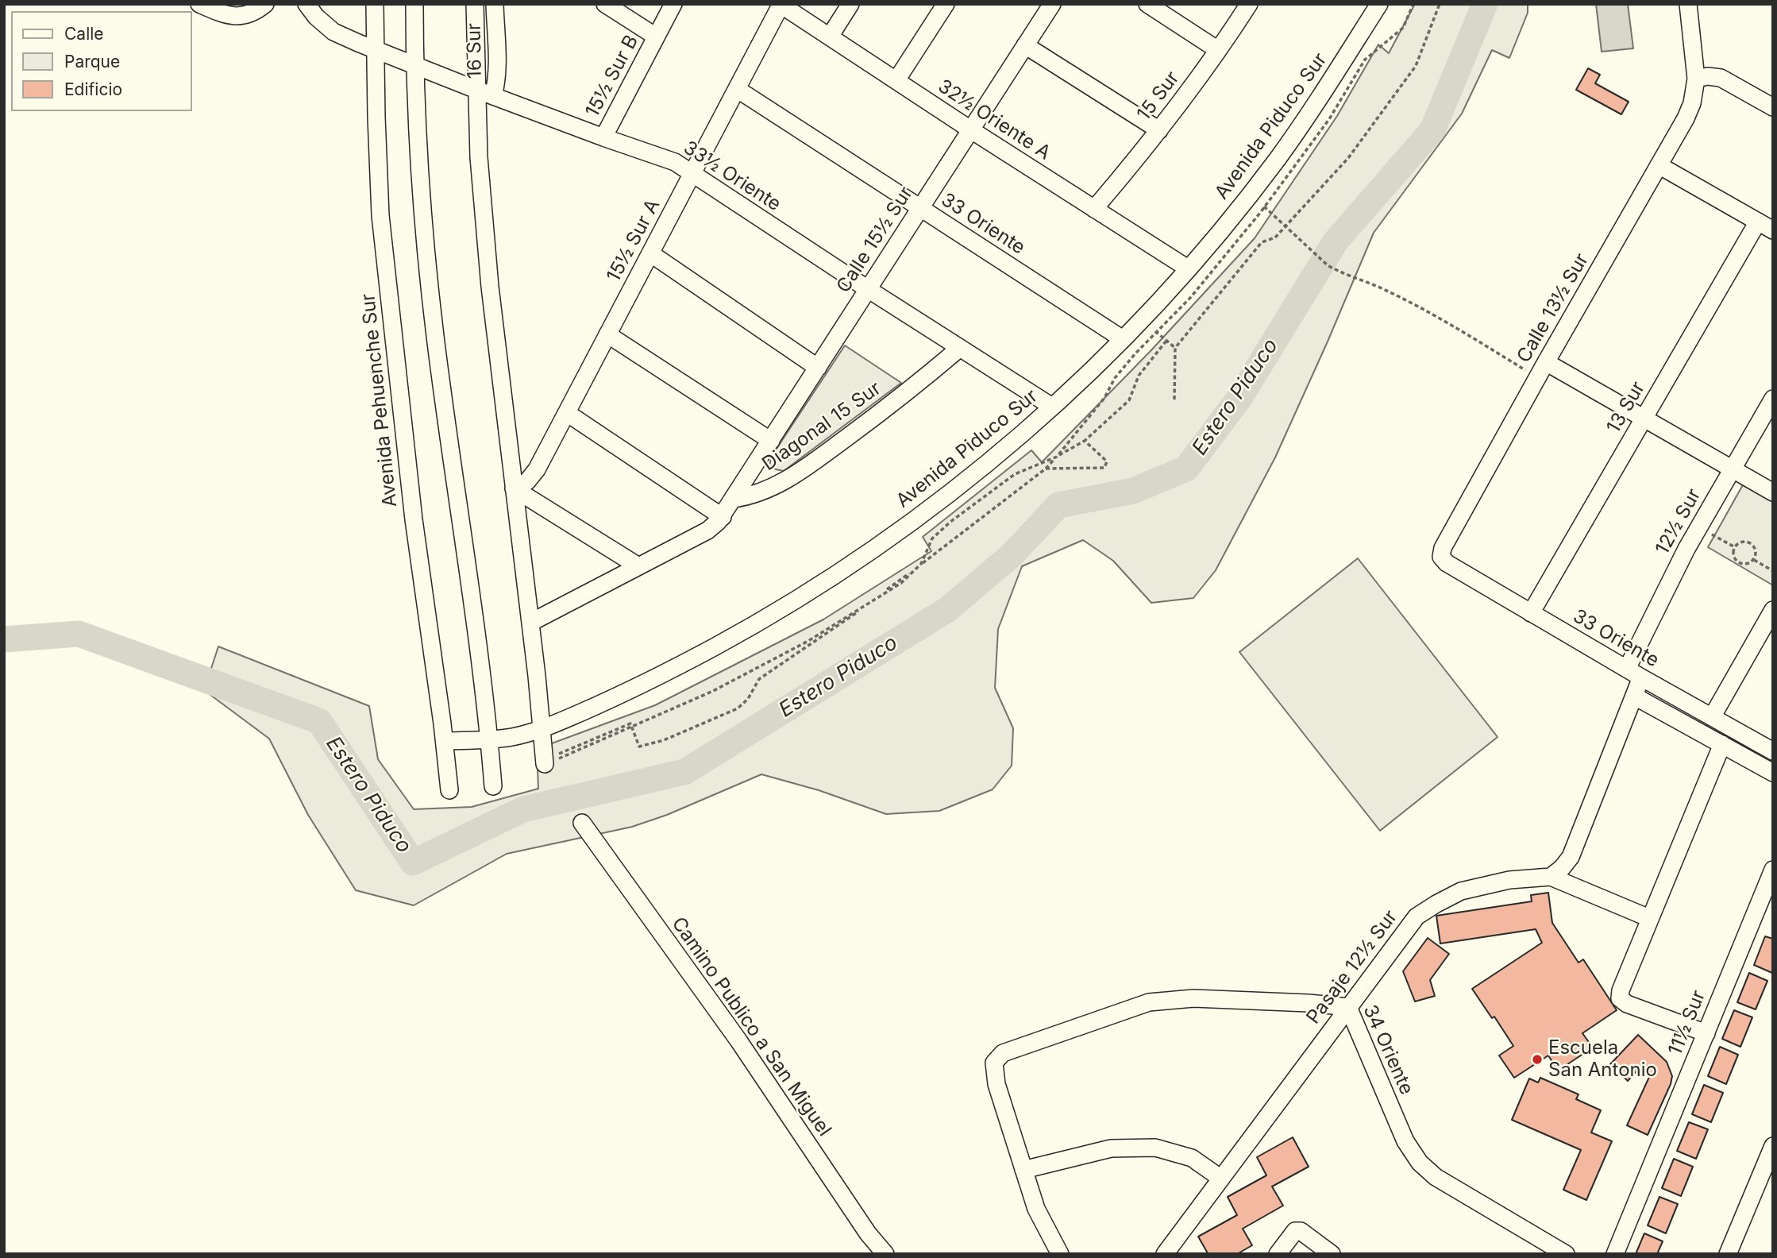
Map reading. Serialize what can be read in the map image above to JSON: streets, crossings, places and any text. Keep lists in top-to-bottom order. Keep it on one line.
{"streets":{"street":["16 Sur","15½ Sur B","15 Sur","32½ Oriente A","Avenida Piduco Sur","33½ Oriente","33 Oriente","Calle 15½ Sur","15½ Sur A","Calle 13½ Sur","Avenida Pehuenche Sur","13 Sur","Diagonal 15 Sur","12½ Sur","Pasaje 12½ Sur","11½ Sur","Camino Publico a San Miguel","34 Oriente"]},"crossings":[["16 Sur","33½ Oriente"],["15½ Sur B","33½ Oriente"],["15 Sur","32½ Oriente A"],["32½ Oriente A","Avenida Piduco Sur"],["32½ Oriente A","Calle 15½ Sur"],["32½ Oriente A","15½ Sur A"],["Avenida Piduco Sur","33½ Oriente"],["Avenida Piduco Sur","33 Oriente"],["Avenida Piduco Sur","Avenida Pehuenche Sur"],["33½ Oriente","Calle 15½ Sur"],["33½ Oriente","15½ Sur A"],["33½ Oriente","Avenida Pehuenche Sur"],["33½ Oriente","Diagonal 15 Sur"],["33 Oriente","Calle 15½ Sur"],["33 Oriente","15½ Sur A"],["33 Oriente","Calle 13½ Sur"],["33 Oriente","13 Sur"],["33 Oriente","12½ Sur"],["Calle 15½ Sur","Diagonal 15 Sur"],["Pasaje 12½ Sur","34 Oriente"]],"water":["Estero Piduco"],"places":["Escuela San Antonio"],"legend":["Calle","Parque","Edificio"]}
